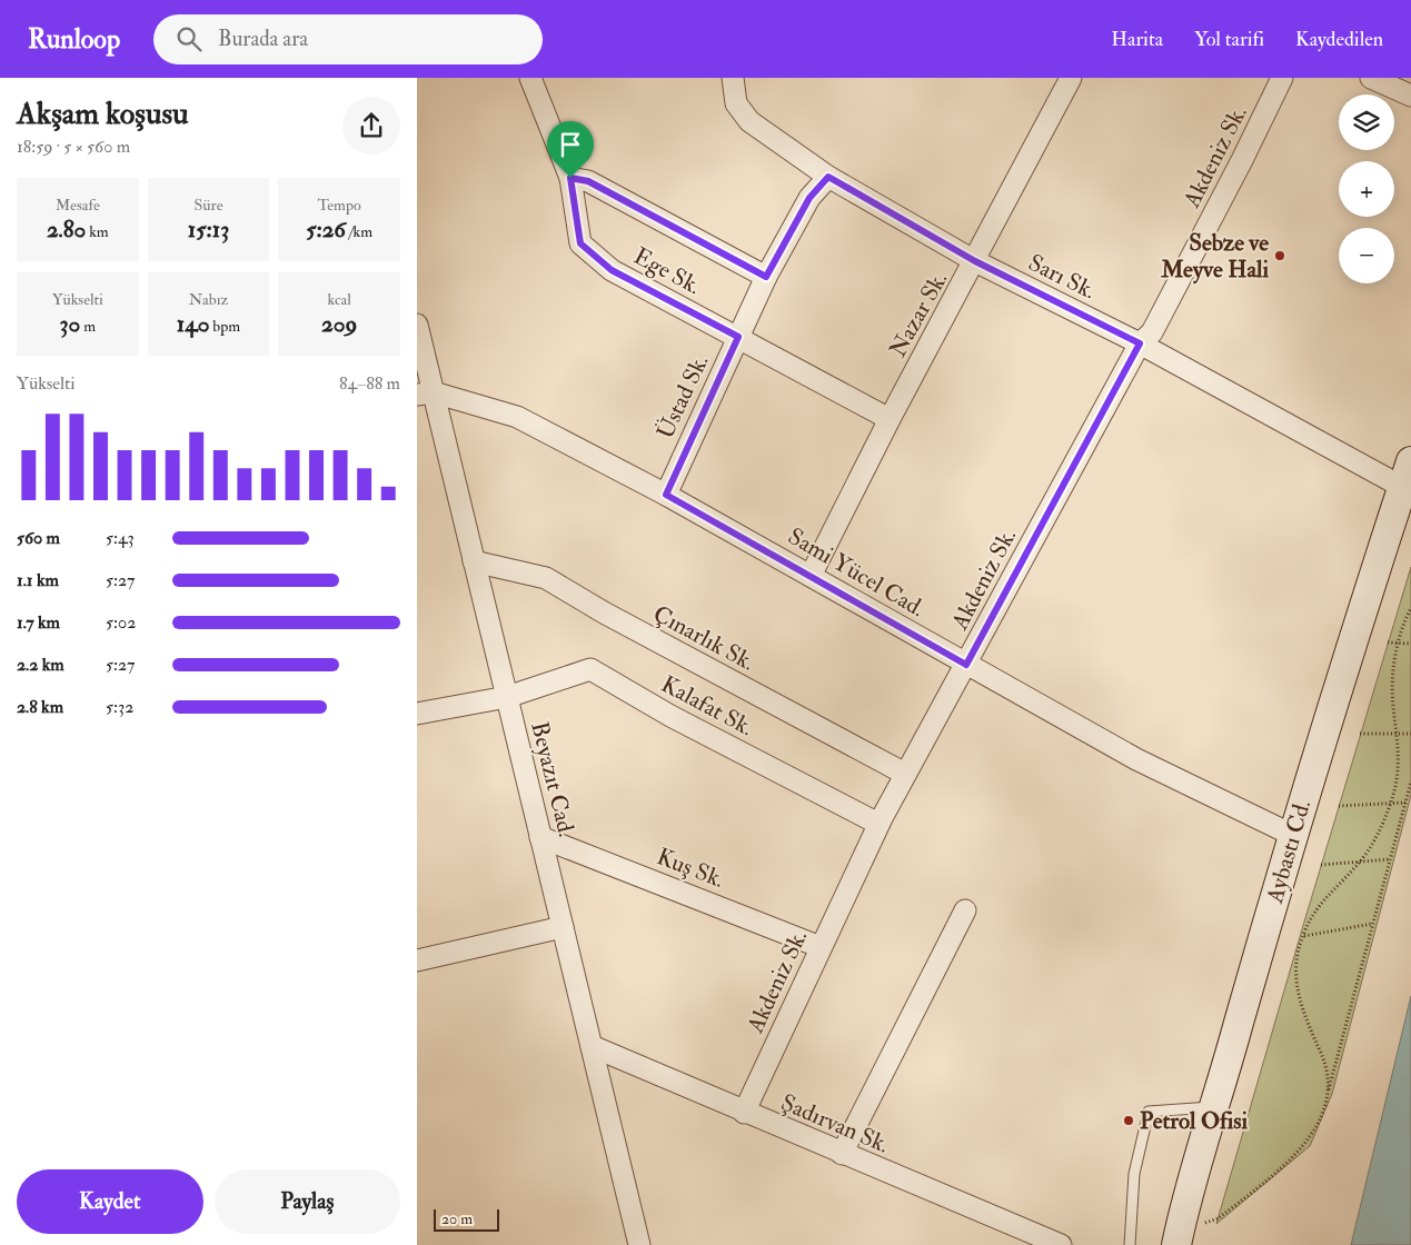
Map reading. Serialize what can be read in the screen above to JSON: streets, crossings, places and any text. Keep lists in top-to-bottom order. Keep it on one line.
{"streets":{"main road":["Aybastı Cd."],"street":["Akdeniz Sk.","Ege Sk.","Sarı Sk.","Nazar Sk.","Üstad Sk.","Sami Yücel Cad.","Çınarlık Sk.","Kalafat Sk.","Beyazıt Cad.","Kuş Sk.","Şadırvan Sk."]},"crossings":[["Akdeniz Sk.","Sarı Sk."],["Akdeniz Sk.","Sami Yücel Cad."],["Akdeniz Sk.","Çınarlık Sk."],["Akdeniz Sk.","Kalafat Sk."],["Akdeniz Sk.","Kuş Sk."],["Akdeniz Sk.","Şadırvan Sk."],["Ege Sk.","Nazar Sk."],["Ege Sk.","Üstad Sk."],["Sarı Sk.","Nazar Sk."],["Sarı Sk.","Üstad Sk."],["Sarı Sk.","Aybastı Cd."],["Nazar Sk.","Sami Yücel Cad."],["Üstad Sk.","Sami Yücel Cad."],["Sami Yücel Cad.","Beyazıt Cad."],["Sami Yücel Cad.","Aybastı Cd."],["Çınarlık Sk.","Beyazıt Cad."],["Kalafat Sk.","Beyazıt Cad."],["Beyazıt Cad.","Kuş Sk."],["Beyazıt Cad.","Şadırvan Sk."]],"places":["Sebze ve Meyve Hali","Petrol Ofisi"],"scale_bar":"20 m","page":{"header":"Runloop","search":"Burada ara","nav":["Harita","Yol tarifi","Kaydedilen"],"heading":["Akşam koşusu","18:59 · 5 × 560 m"],"map_buttons":["+","−"],"stats":[["Mesafe","2.80 km"],["Süre","15:13"],["Tempo","5:26 /km"],["Yükselti","30 m"],["Nabız","140 bpm"],["kcal","209"]],"chart":["Yükselti","84–88 m"],"list":[{"name":"560 m","note":"5:43"},{"name":"1.1 km","note":"5:27"},{"name":"1.7 km","note":"5:02"},{"name":"2.2 km","note":"5:27"},{"name":"2.8 km","note":"5:32"}],"buttons":["Kaydet","Paylaş"],"scale":"20 m"}}
